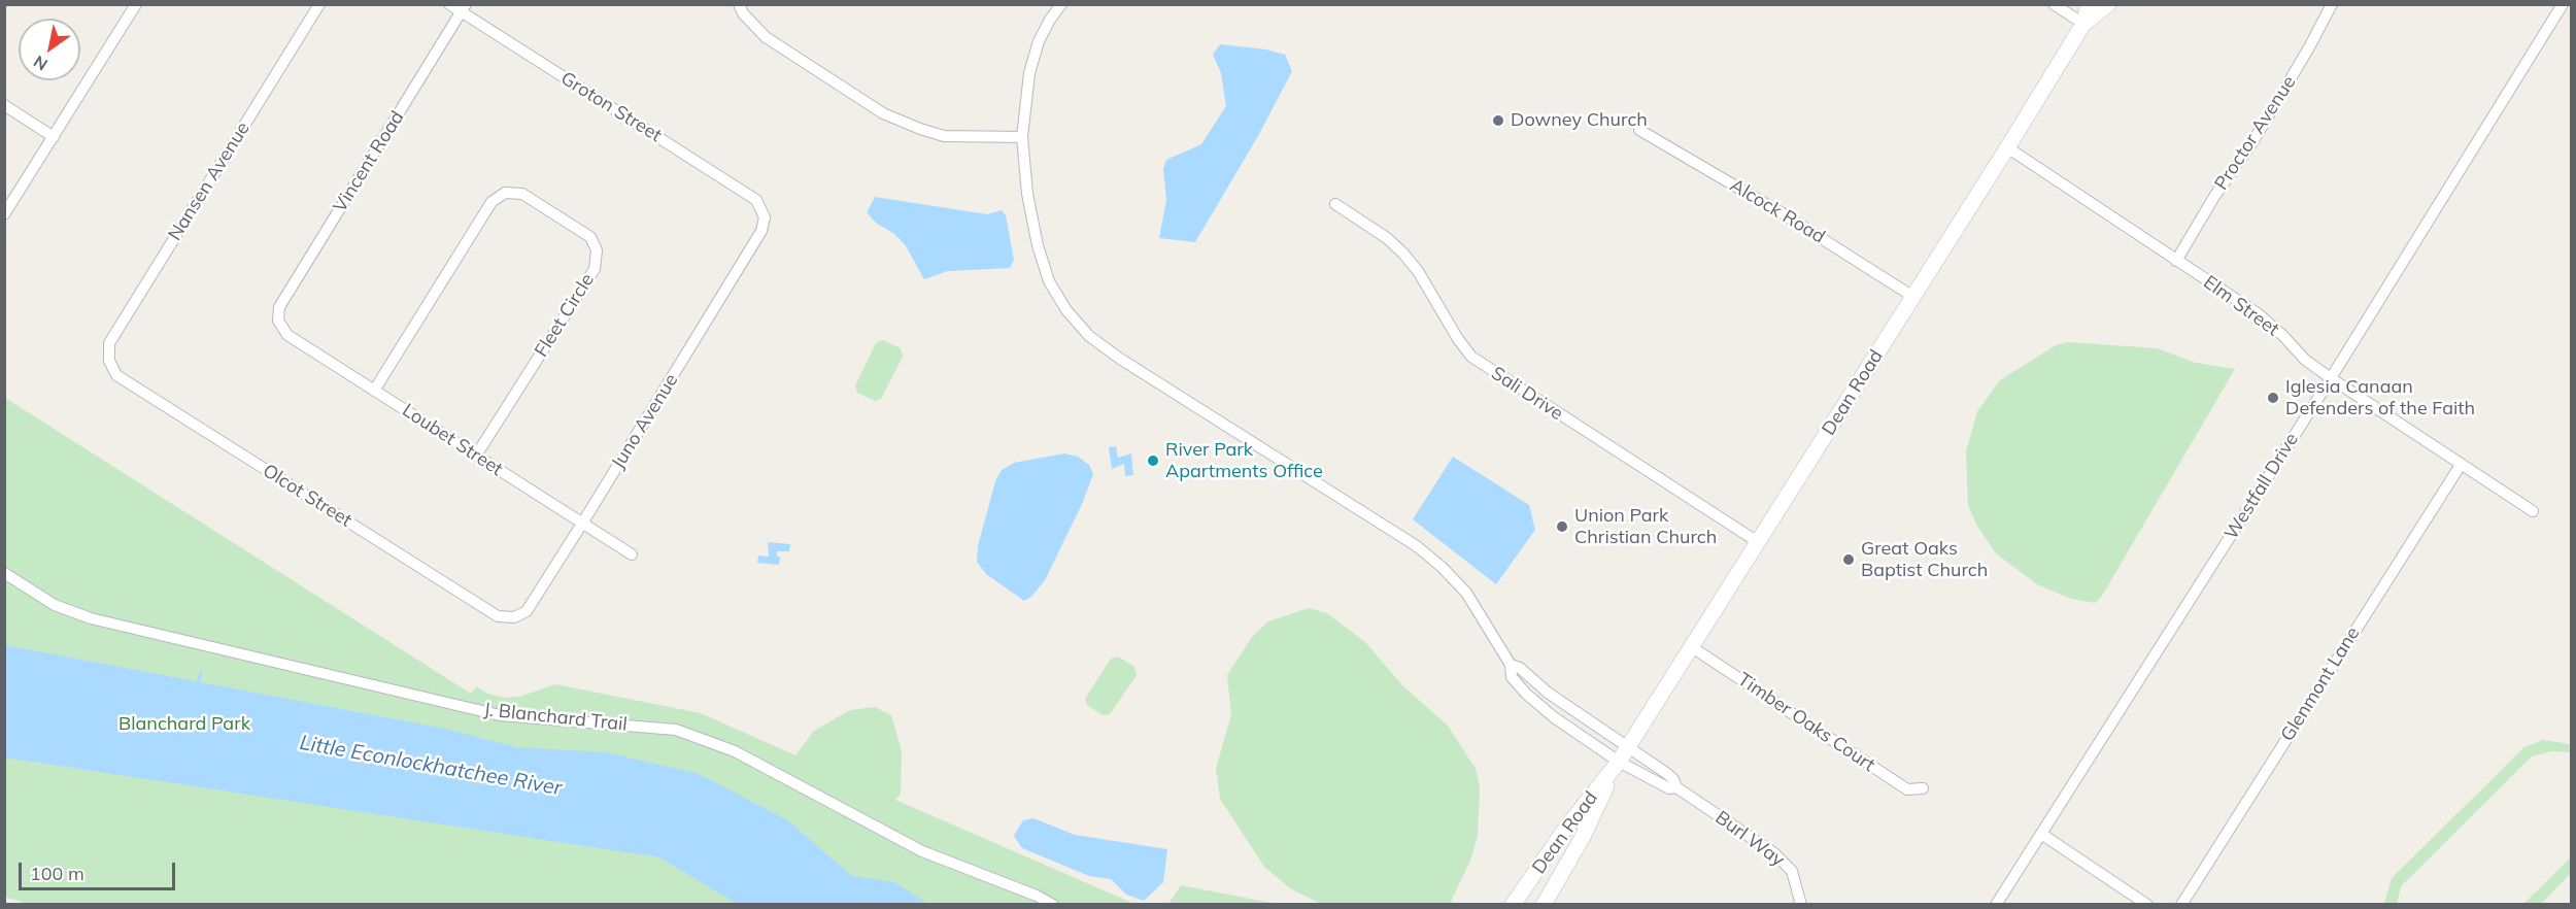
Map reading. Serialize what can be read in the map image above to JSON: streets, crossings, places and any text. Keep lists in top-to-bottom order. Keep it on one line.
{"streets":{"main road":["Dean Road"],"street":["Groton Street","Proctor Avenue","Vincent Road","Nansen Avenue","Alcock Road","Elm Street","Fleet Circle","Sali Drive","Juno Avenue","Loubet Street","Westfall Drive","Olcot Street","Glenmont Lane","J. Blanchard Trail","Timber Oaks Court","Burl Way"]},"crossings":[["Groton Street","Vincent Road"],["Groton Street","Juno Avenue"],["Proctor Avenue","Elm Street"],["Vincent Road","Loubet Street"],["Nansen Avenue","Olcot Street"],["Alcock Road","Dean Road"],["Elm Street","Dean Road"],["Elm Street","Westfall Drive"],["Elm Street","Glenmont Lane"],["Fleet Circle","Loubet Street"],["Dean Road","Sali Drive"],["Dean Road","Timber Oaks Court"],["Dean Road","Burl Way"],["Juno Avenue","Loubet Street"],["Juno Avenue","Olcot Street"]],"water":["Little Econlockhatchee River"],"parks":["Blanchard Park"],"places":["Downey Church","Iglesia Canaan Defenders of the Faith","River Park Apartments Office","Union Park Christian Church","Great Oaks Baptist Church"],"scale_bar":"100 m","north":"bottom left"}
